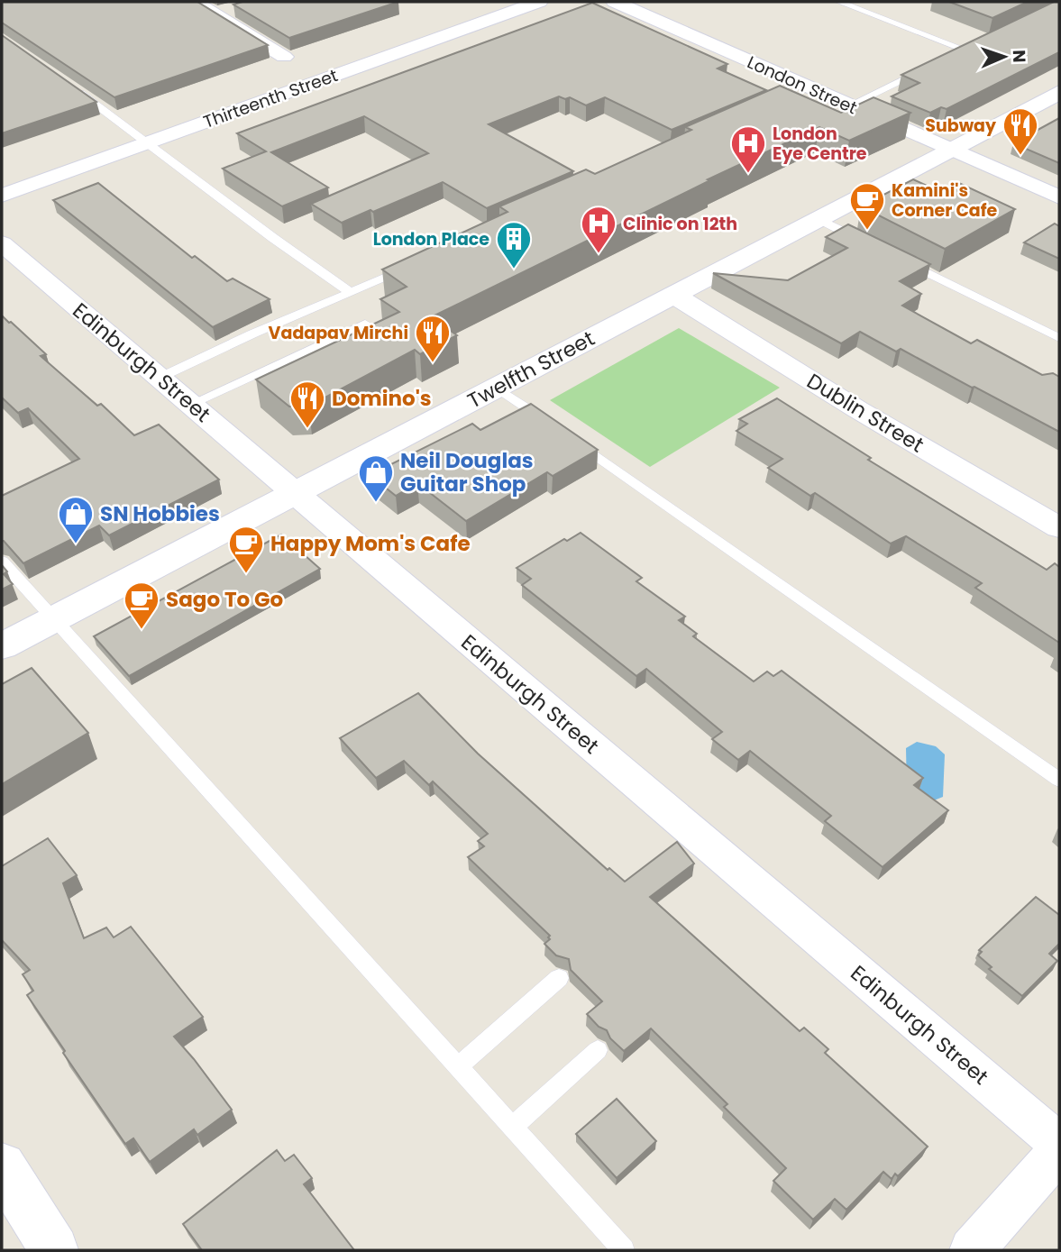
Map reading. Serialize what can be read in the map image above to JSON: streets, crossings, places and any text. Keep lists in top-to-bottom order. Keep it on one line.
{"streets":{"street":["London Street","Thirteenth Street","Edinburgh Street","Twelfth Street","Dublin Street"]},"crossings":[["London Street","Twelfth Street"],["Edinburgh Street","Twelfth Street"],["Twelfth Street","Dublin Street"]],"places":{"restaurant":["Subway","Vadapav Mirchi","Domino's"],"hospital":["London Eye Centre","Clinic on 12th"],"cafe":["Kamini's Corner Cafe","Happy Mom's Cafe","Sago To Go"],"building":["London Place"],"shop":["Neil Douglas Guitar Shop","SN Hobbies"]},"north":"right"}
